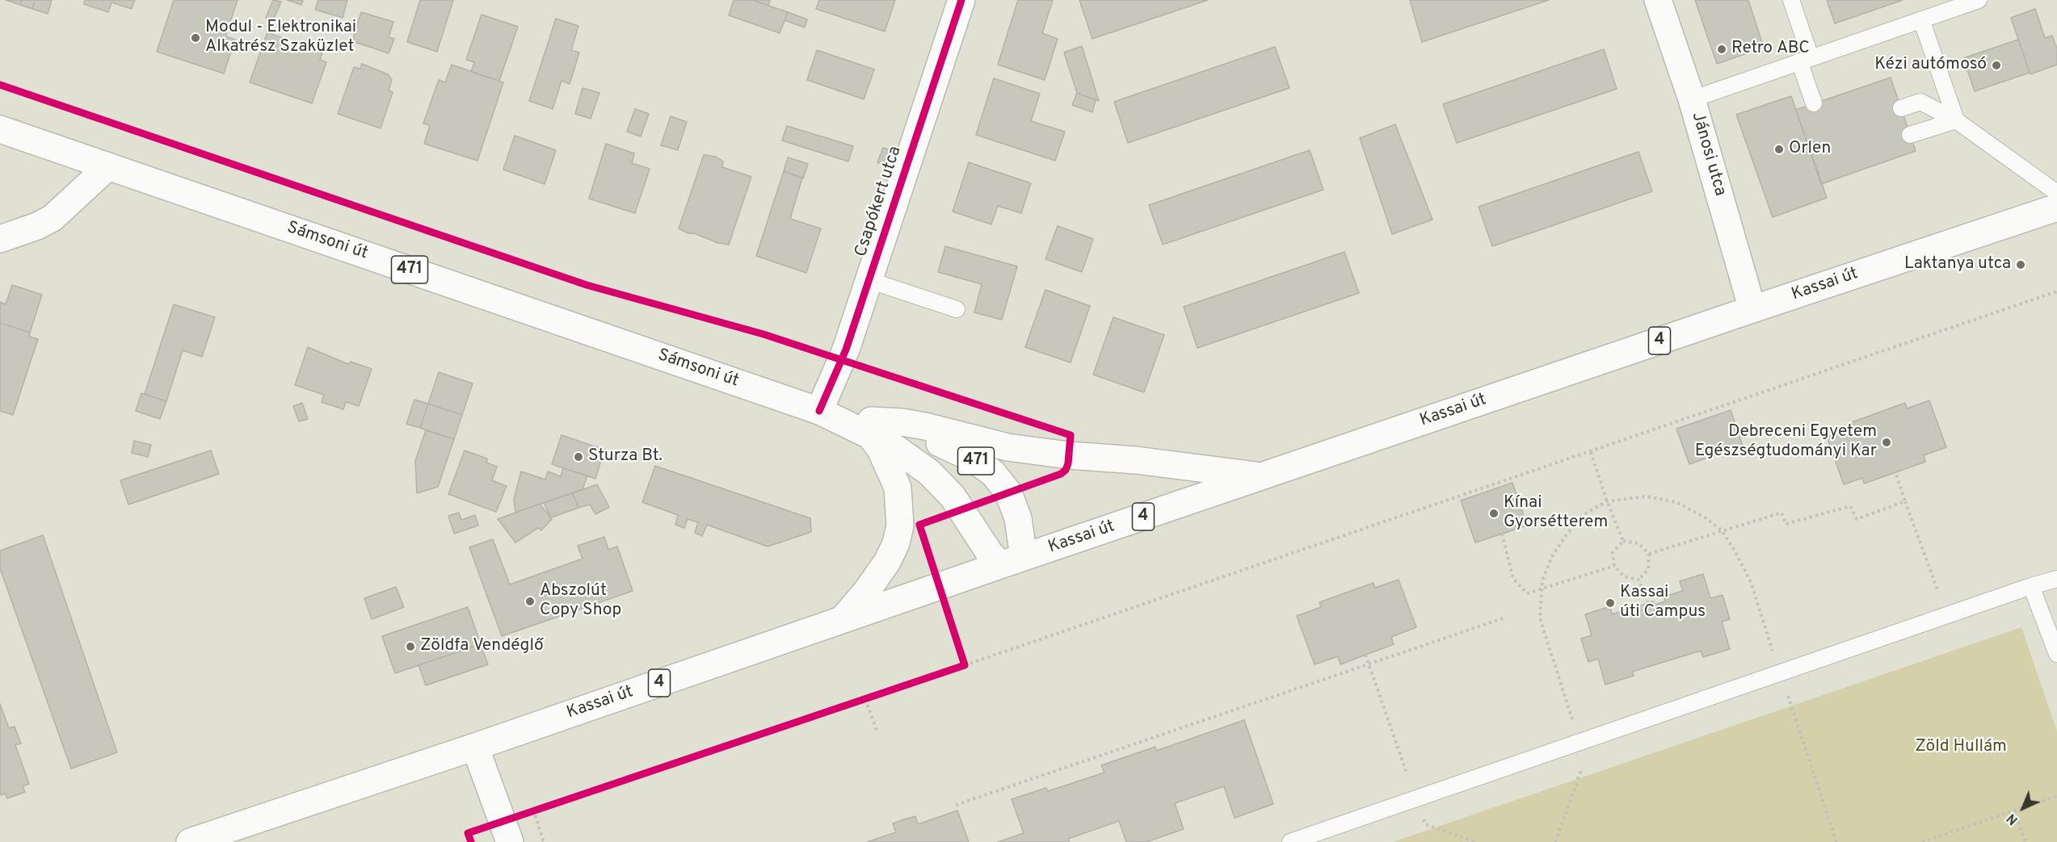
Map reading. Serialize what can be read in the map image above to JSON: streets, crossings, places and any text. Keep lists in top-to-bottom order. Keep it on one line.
{"streets":{"main road":["Jánosi utca","Csapókert utca","Sámsoni út","471","Kassai út","4"]},"crossings":[["Jánosi utca","Kassai út"],["Csapókert utca","Sámsoni út"],["Sámsoni út","Kassai út"]],"parks":["Zöld Hullám"],"places":["Modul - Elektronikai Alkatrész Szaküzlet","Retro ABC","Kézi autómosó","Orlen","Laktanya utca","Debreceni Egyetem Egészségtudományi Kar","Sturza Bt.","Kínai Gyorsétterem","Abszolút Copy Shop","Kassai úti Campus","Zöldfa Vendéglő"],"north":"bottom left"}
